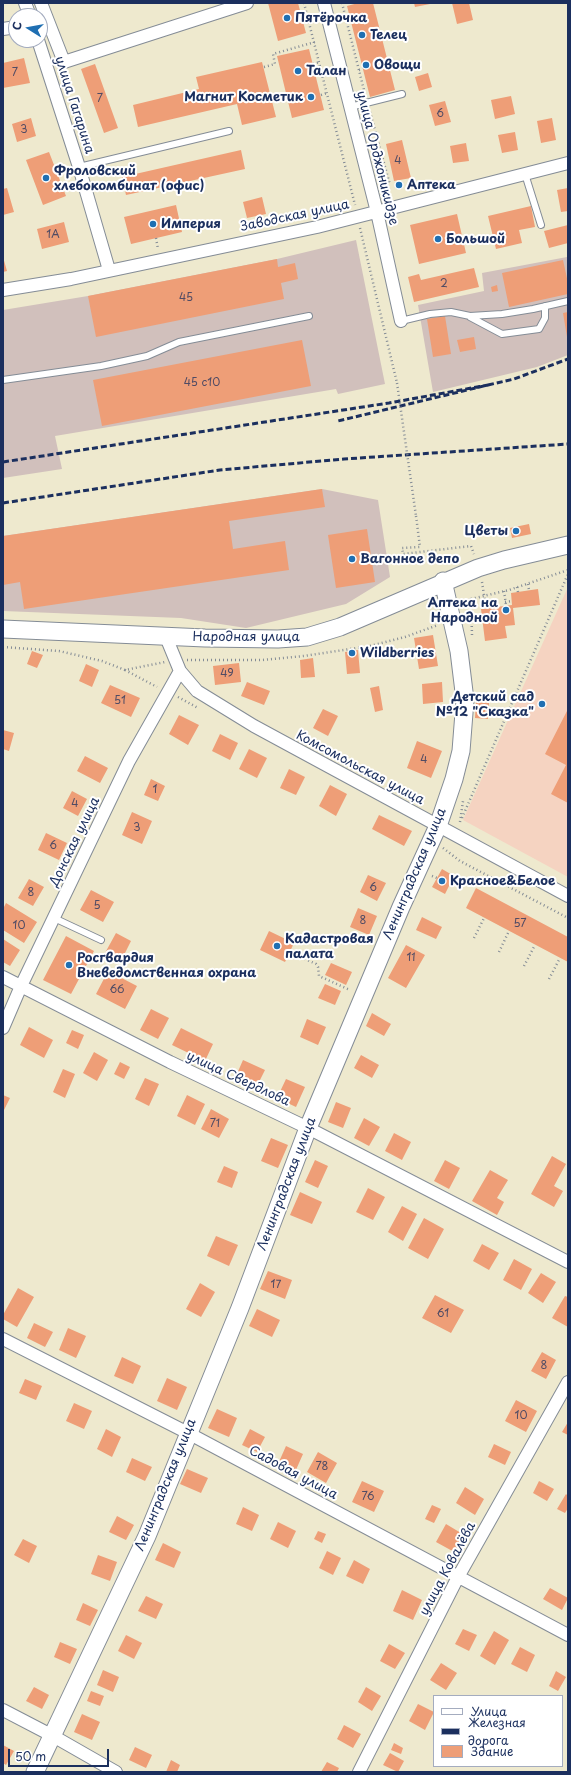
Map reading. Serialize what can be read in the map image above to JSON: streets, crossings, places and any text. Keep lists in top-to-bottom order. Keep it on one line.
{"streets":{"street":["улица Гагарина","улица Орджоникидзе","Заводская улица","Народная улица","Комсомольская улица","Донская улица","Ленинградская улица","улица Свердлова","Садовая улица","улица Ковалёва"]},"crossings":[["улица Гагарина","Заводская улица"],["улица Орджоникидзе","Заводская улица"],["Народная улица","Комсомольская улица"],["Народная улица","Ленинградская улица"],["Комсомольская улица","Донская улица"],["Комсомольская улица","Ленинградская улица"],["Донская улица","улица Свердлова"],["Ленинградская улица","улица Свердлова"],["Ленинградская улица","Садовая улица"],["Садовая улица","улица Ковалёва"]],"places":["Пятёрочка","Телец","Овощи","Талан","Магнит Косметик","Фроловский хлебокомбинат (офис)","Аптека","Империя","Большой","Цветы","Вагонное депо","Аптека на Народной","Wildberries","Детский сад №12 \"Сказка\"","Красное&Белое","Кадастровая палата","Росгвардия Вневедомственная охрана"],"house_numbers":["7","7","6","3","4","1А","2","45","45 с10","49","51","4","1","4","3","6","6","8","5","8","57","10","11","66","71","17","61","8","10","78","76"],"legend":["Улица","Железная дорога","Здание"],"scale_bar":"50 m","north":"left"}
